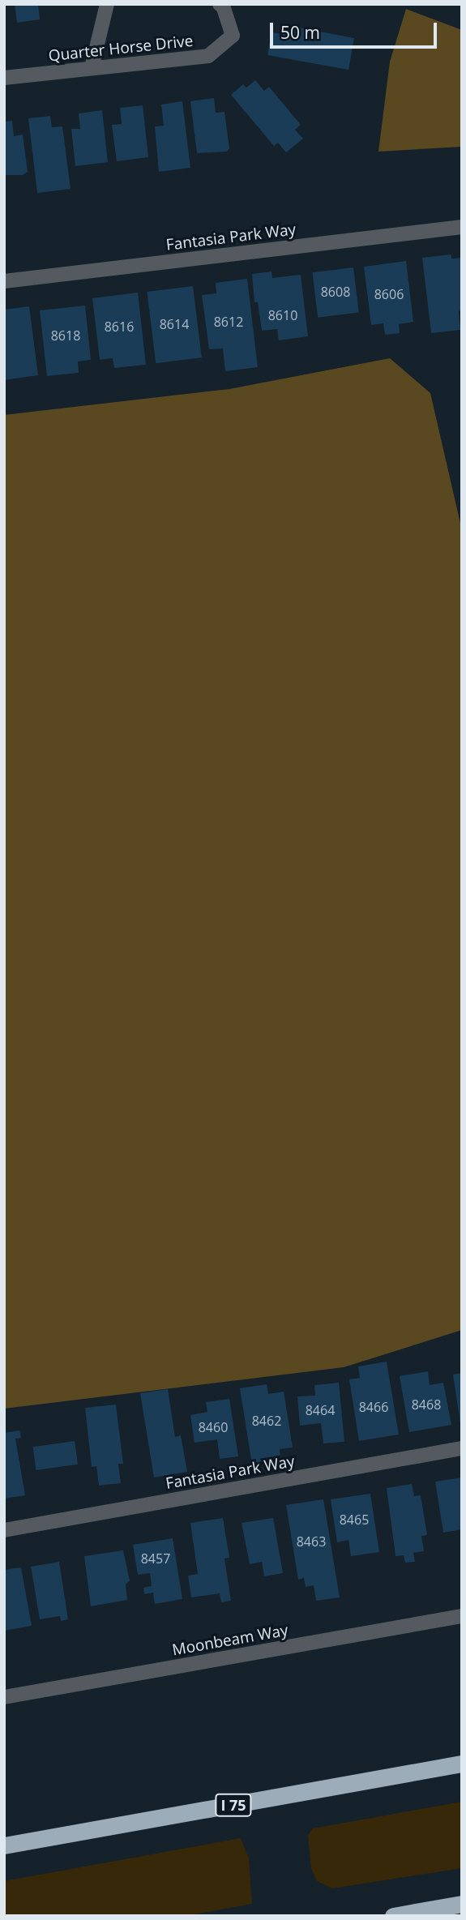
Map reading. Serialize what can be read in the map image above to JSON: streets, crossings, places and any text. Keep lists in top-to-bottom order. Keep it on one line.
{"streets":{"highway":["I 75"],"street":["Quarter Horse Drive","Fantasia Park Way","Moonbeam Way"]},"house_numbers":["8608","8606","8610","8612","8614","8616","8618","8468","8466","8464","8462","8460","8465","8463","8457"],"scale_bar":"50 m"}
